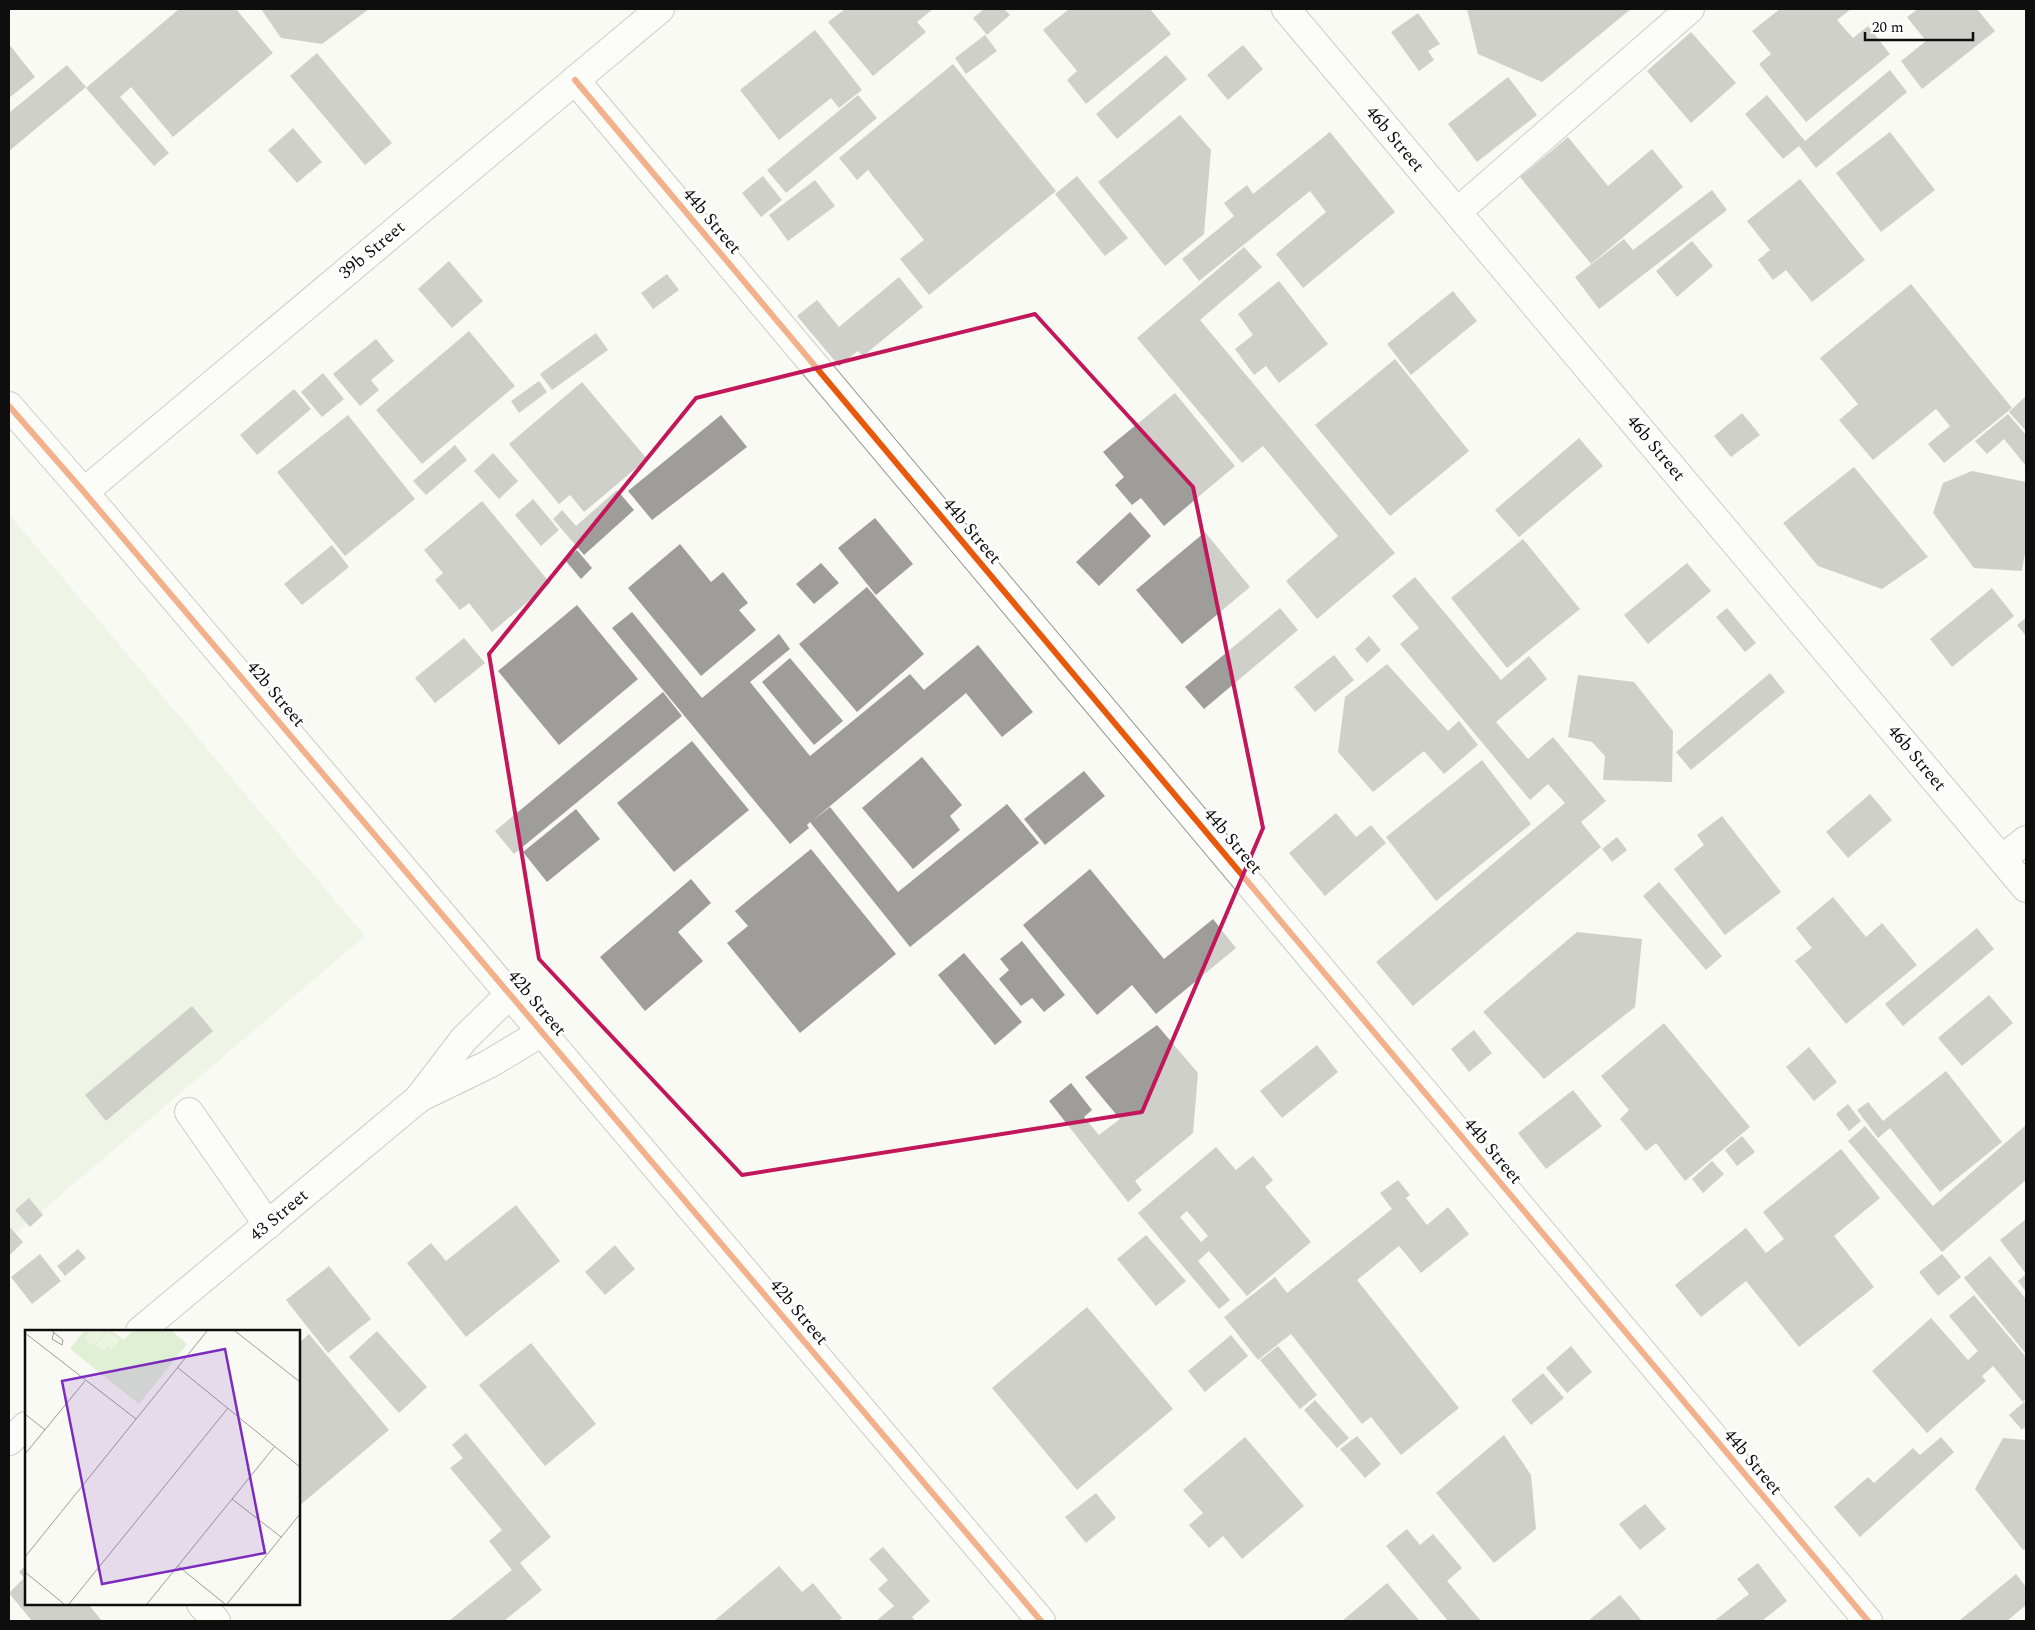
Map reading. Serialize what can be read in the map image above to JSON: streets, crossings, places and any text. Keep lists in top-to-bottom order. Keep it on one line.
{"streets":{"street":["46b Street","44b Street","39b Street","42b Street","43 Street"]},"crossings":[["44b Street","39b Street"],["39b Street","42b Street"],["42b Street","43 Street"]],"scale_bar":"20 m"}
